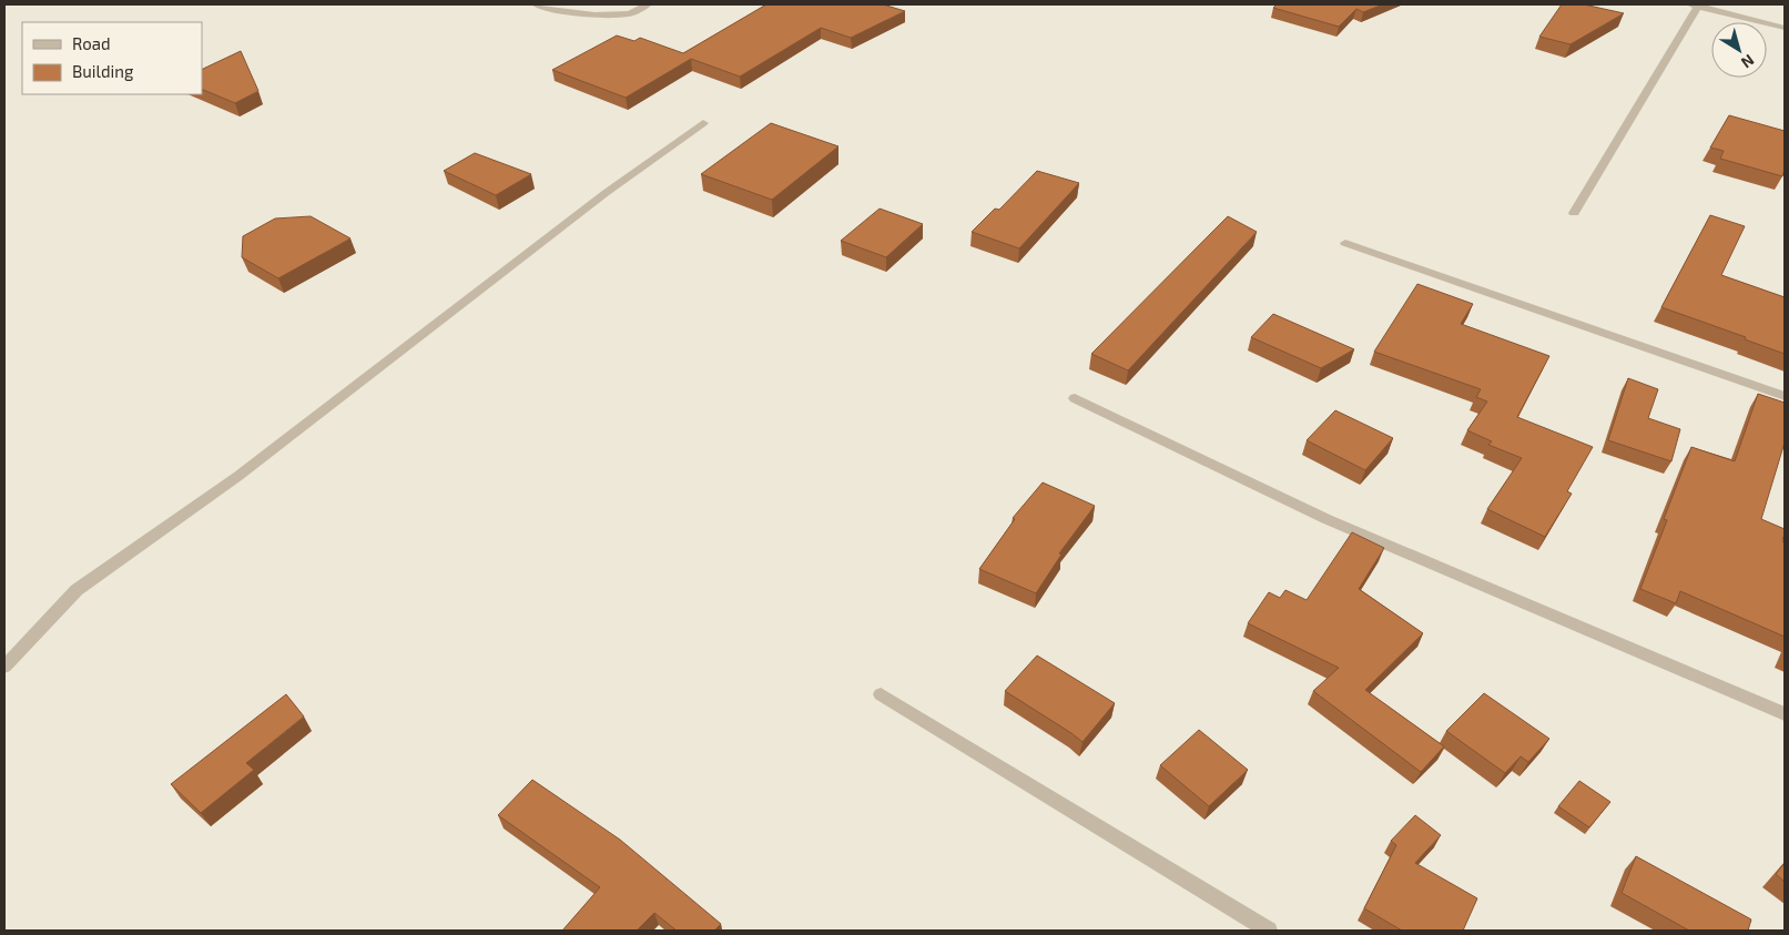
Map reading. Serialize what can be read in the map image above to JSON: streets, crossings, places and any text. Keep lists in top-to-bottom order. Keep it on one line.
{"legend":["Road","Building"],"north":"bottom right"}
